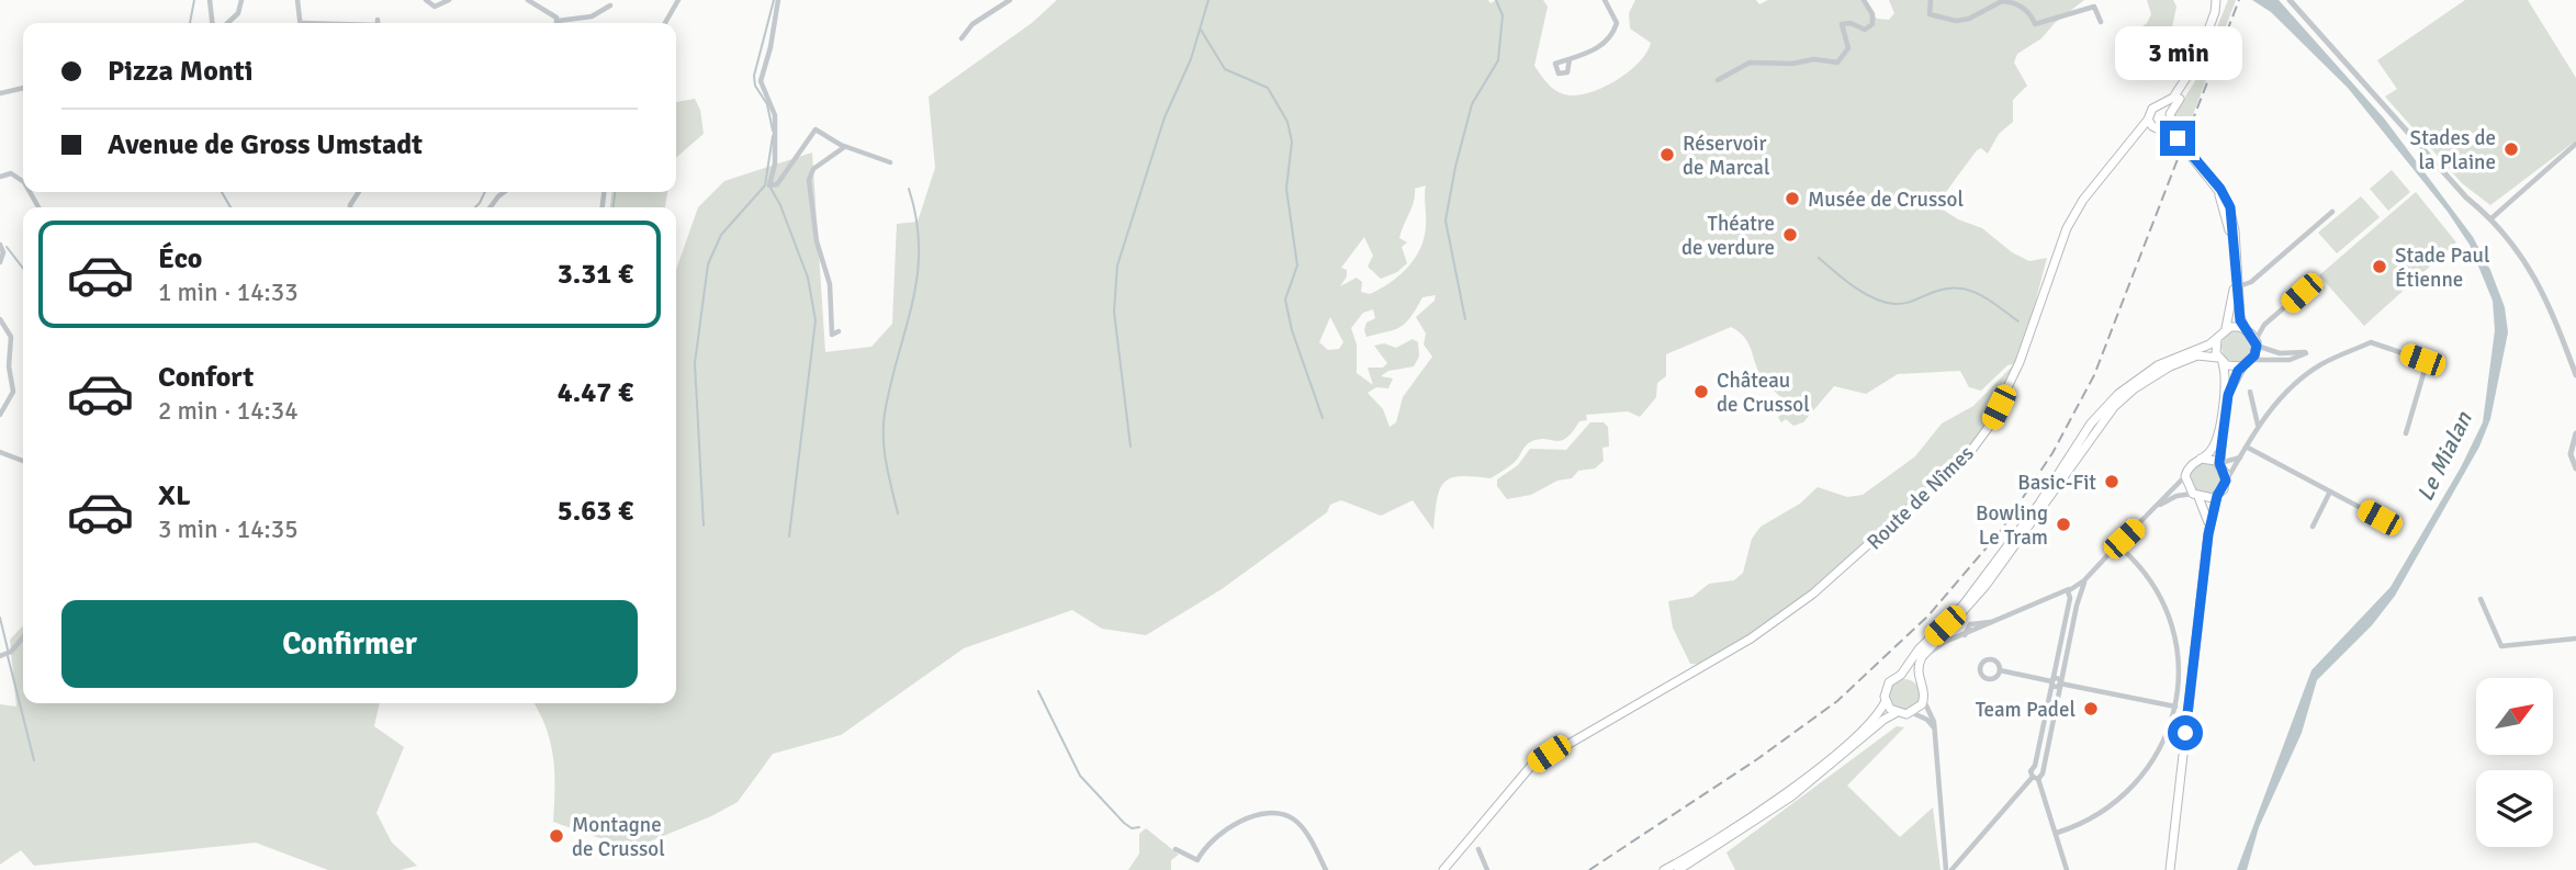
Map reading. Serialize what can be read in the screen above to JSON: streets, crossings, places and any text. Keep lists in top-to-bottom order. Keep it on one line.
{"streets":{"main road":["Route de Nîmes"]},"water":["Le Mialan"],"places":["Stades de la Plaine","Réservoir de Marcal","Musée de Crussol","Théatre de verdure","Stade Paul Étienne","Château de Crussol","Basic-Fit","Bowling Le Tram","Team Padel","Montagne de Crussol"],"north":"top right","page":{"banner":["Pizza Monti","Avenue de Gross Umstadt"],"bubble":"3 min","list":[{"name":"Éco","note":"1 min · 14:33","value":"3.31 €"},{"name":"Confort","note":"2 min · 14:34","value":"4.47 €"},{"name":"XL","note":"3 min · 14:35","value":"5.63 €"}],"buttons":"Confirmer"}}
